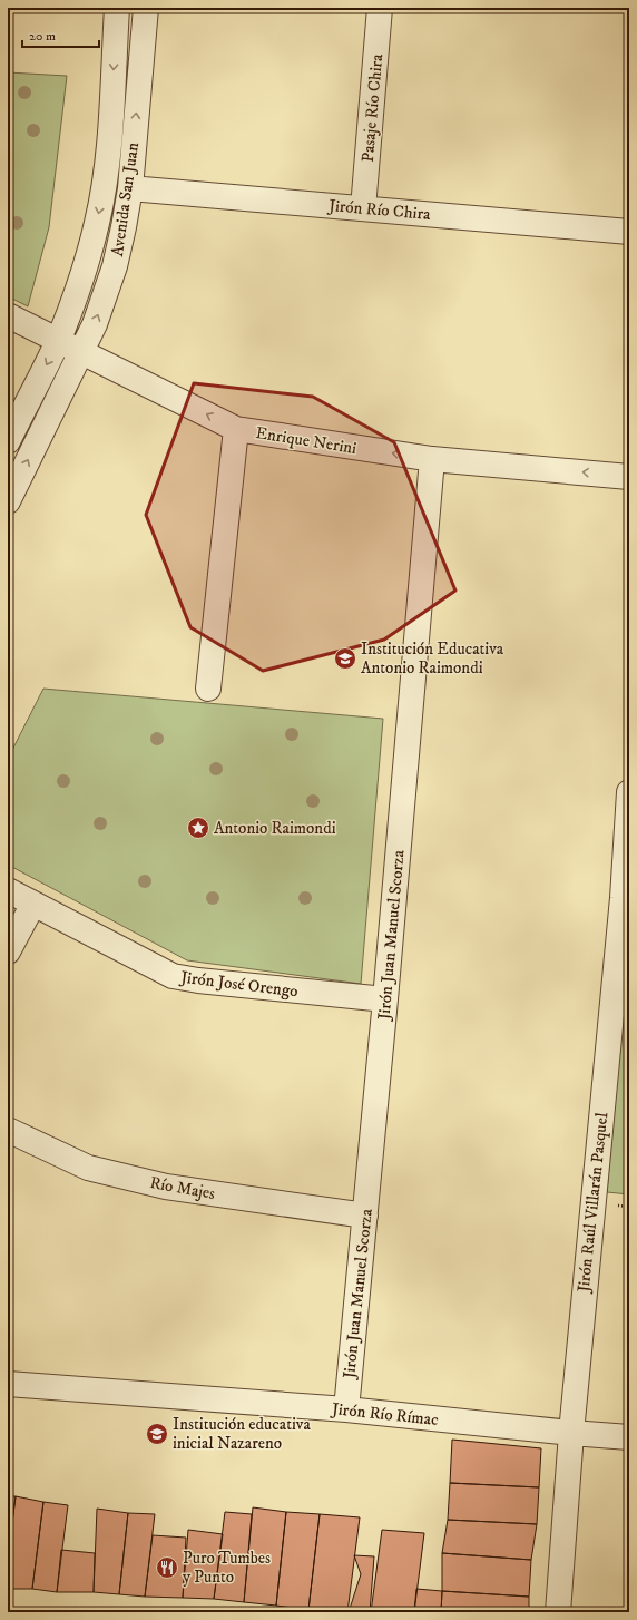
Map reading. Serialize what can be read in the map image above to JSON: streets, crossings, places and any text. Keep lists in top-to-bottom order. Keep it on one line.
{"streets":{"street":["Pasaje Río Chira","Avenida San Juan","Jirón Río Chira","Enrique Nerini","Jirón Juan Manuel Scorza","Jirón José Orengo","Río Majes","Jirón Raúl Villarán Pasquel","Jirón Río Rímac"]},"crossings":[["Pasaje Río Chira","Jirón Río Chira"],["Avenida San Juan","Jirón Río Chira"],["Avenida San Juan","Enrique Nerini"],["Enrique Nerini","Jirón Juan Manuel Scorza"],["Jirón Juan Manuel Scorza","Jirón José Orengo"],["Jirón Juan Manuel Scorza","Río Majes"],["Jirón Juan Manuel Scorza","Jirón Río Rímac"],["Jirón Raúl Villarán Pasquel","Jirón Río Rímac"]],"one_way":["Enrique Nerini"],"places":{"school or university":["Institución Educativa Antonio Raimondi","Institución educativa inicial Nazareno"],"place":["Antonio Raimondi"],"restaurant":["Puro Tumbes y Punto"]},"scale_bar":"20 m"}
